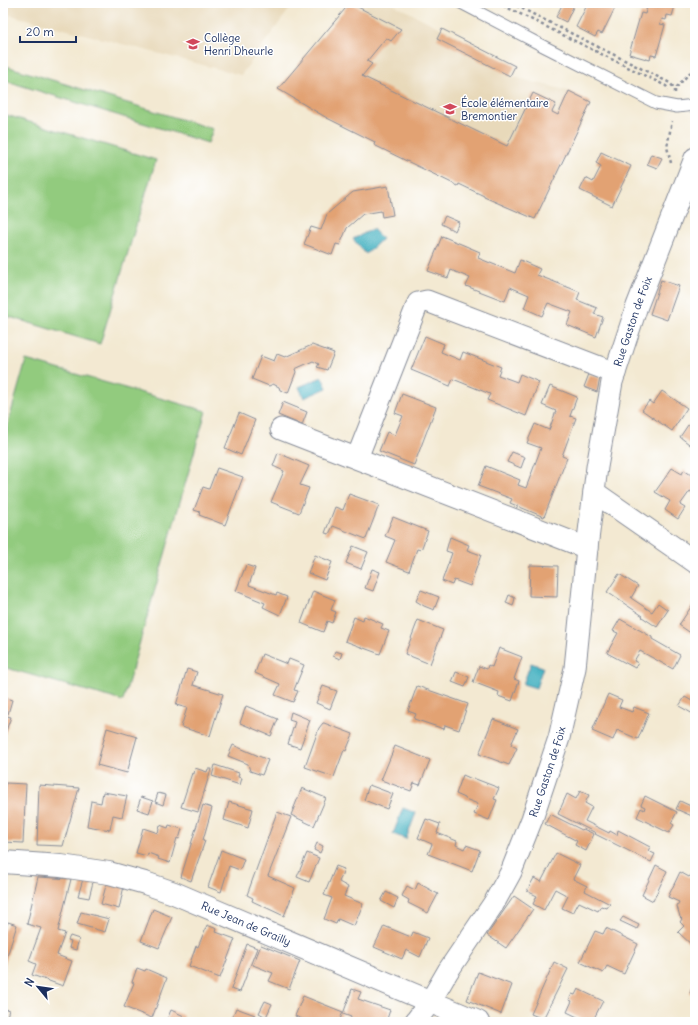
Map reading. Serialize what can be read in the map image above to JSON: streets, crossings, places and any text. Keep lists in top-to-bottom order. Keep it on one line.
{"streets":{"street":["Rue Gaston de Foix","Rue Jean de Grailly"]},"crossings":[["Rue Gaston de Foix","Rue Jean de Grailly"]],"places":{"school or university":["Collège Henri Dheurle","École élémentaire Bremontier"]},"scale_bar":"20 m","north":"top left"}
